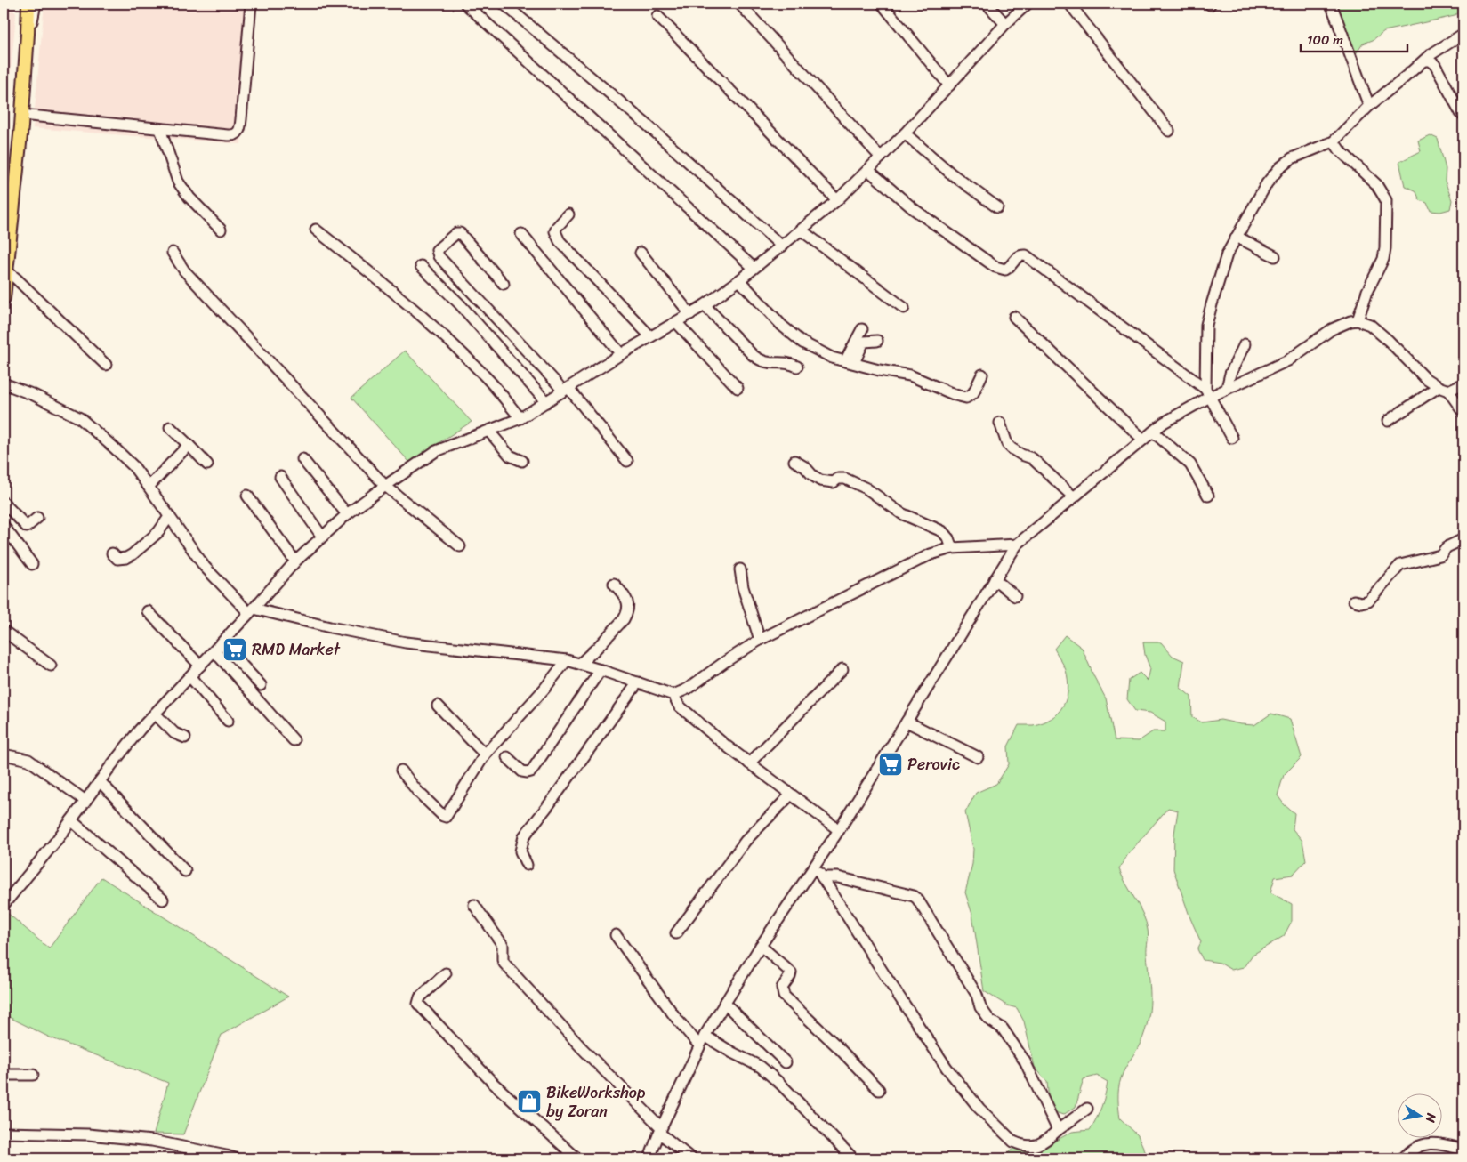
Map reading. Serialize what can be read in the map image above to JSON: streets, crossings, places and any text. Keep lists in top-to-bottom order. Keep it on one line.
{"places":{"supermarket":["RMD Market","Perovic"],"shop":["BikeWorkshop by Zoran"]},"scale_bar":"100 m","north":"right"}
